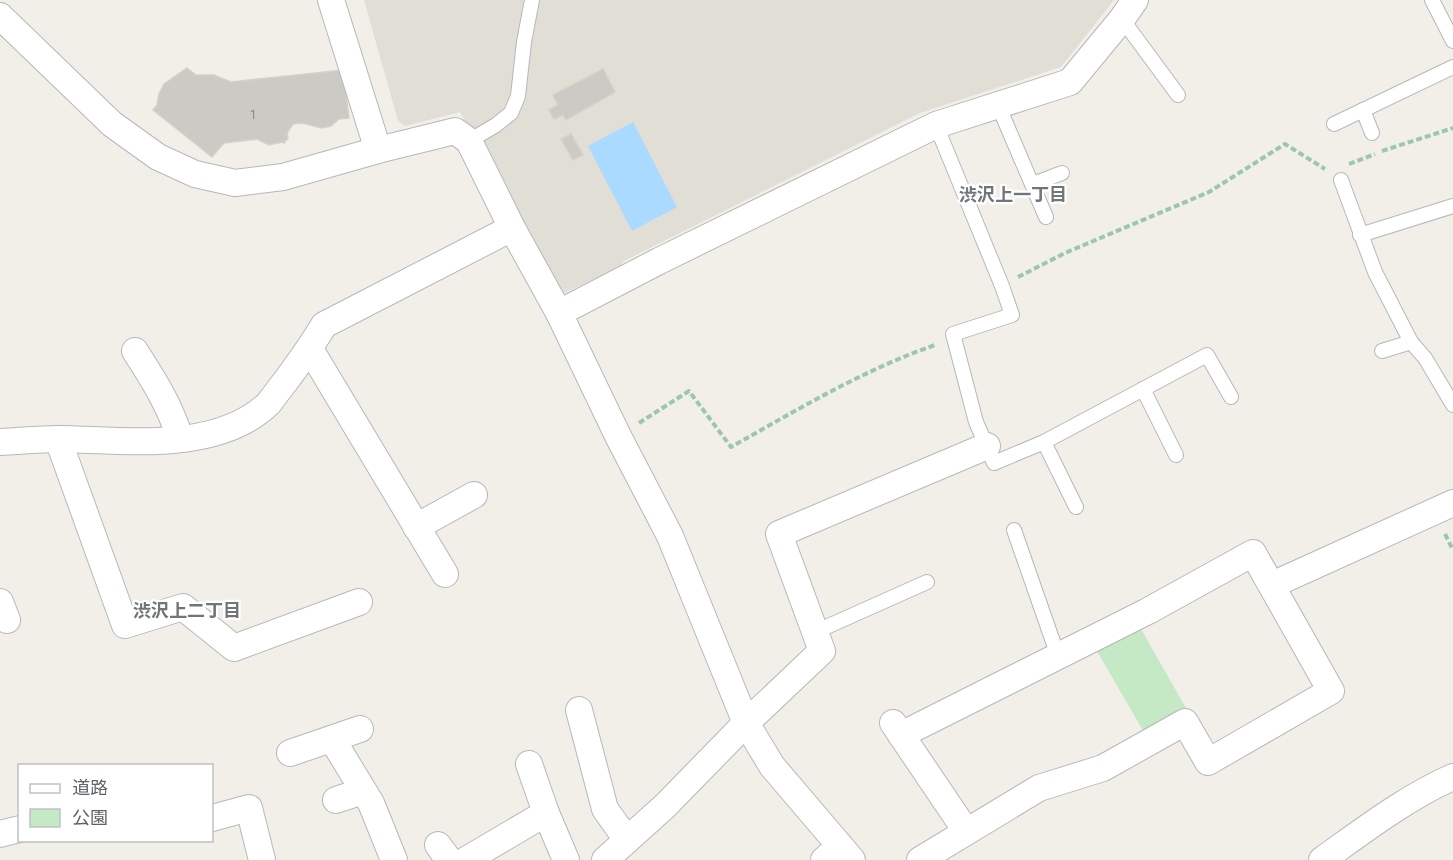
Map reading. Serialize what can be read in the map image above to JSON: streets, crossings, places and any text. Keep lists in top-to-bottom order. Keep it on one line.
{"districts":["渋沢上一丁目","渋沢上二丁目"],"house_numbers":["1"],"legend":["道路","公園"]}
